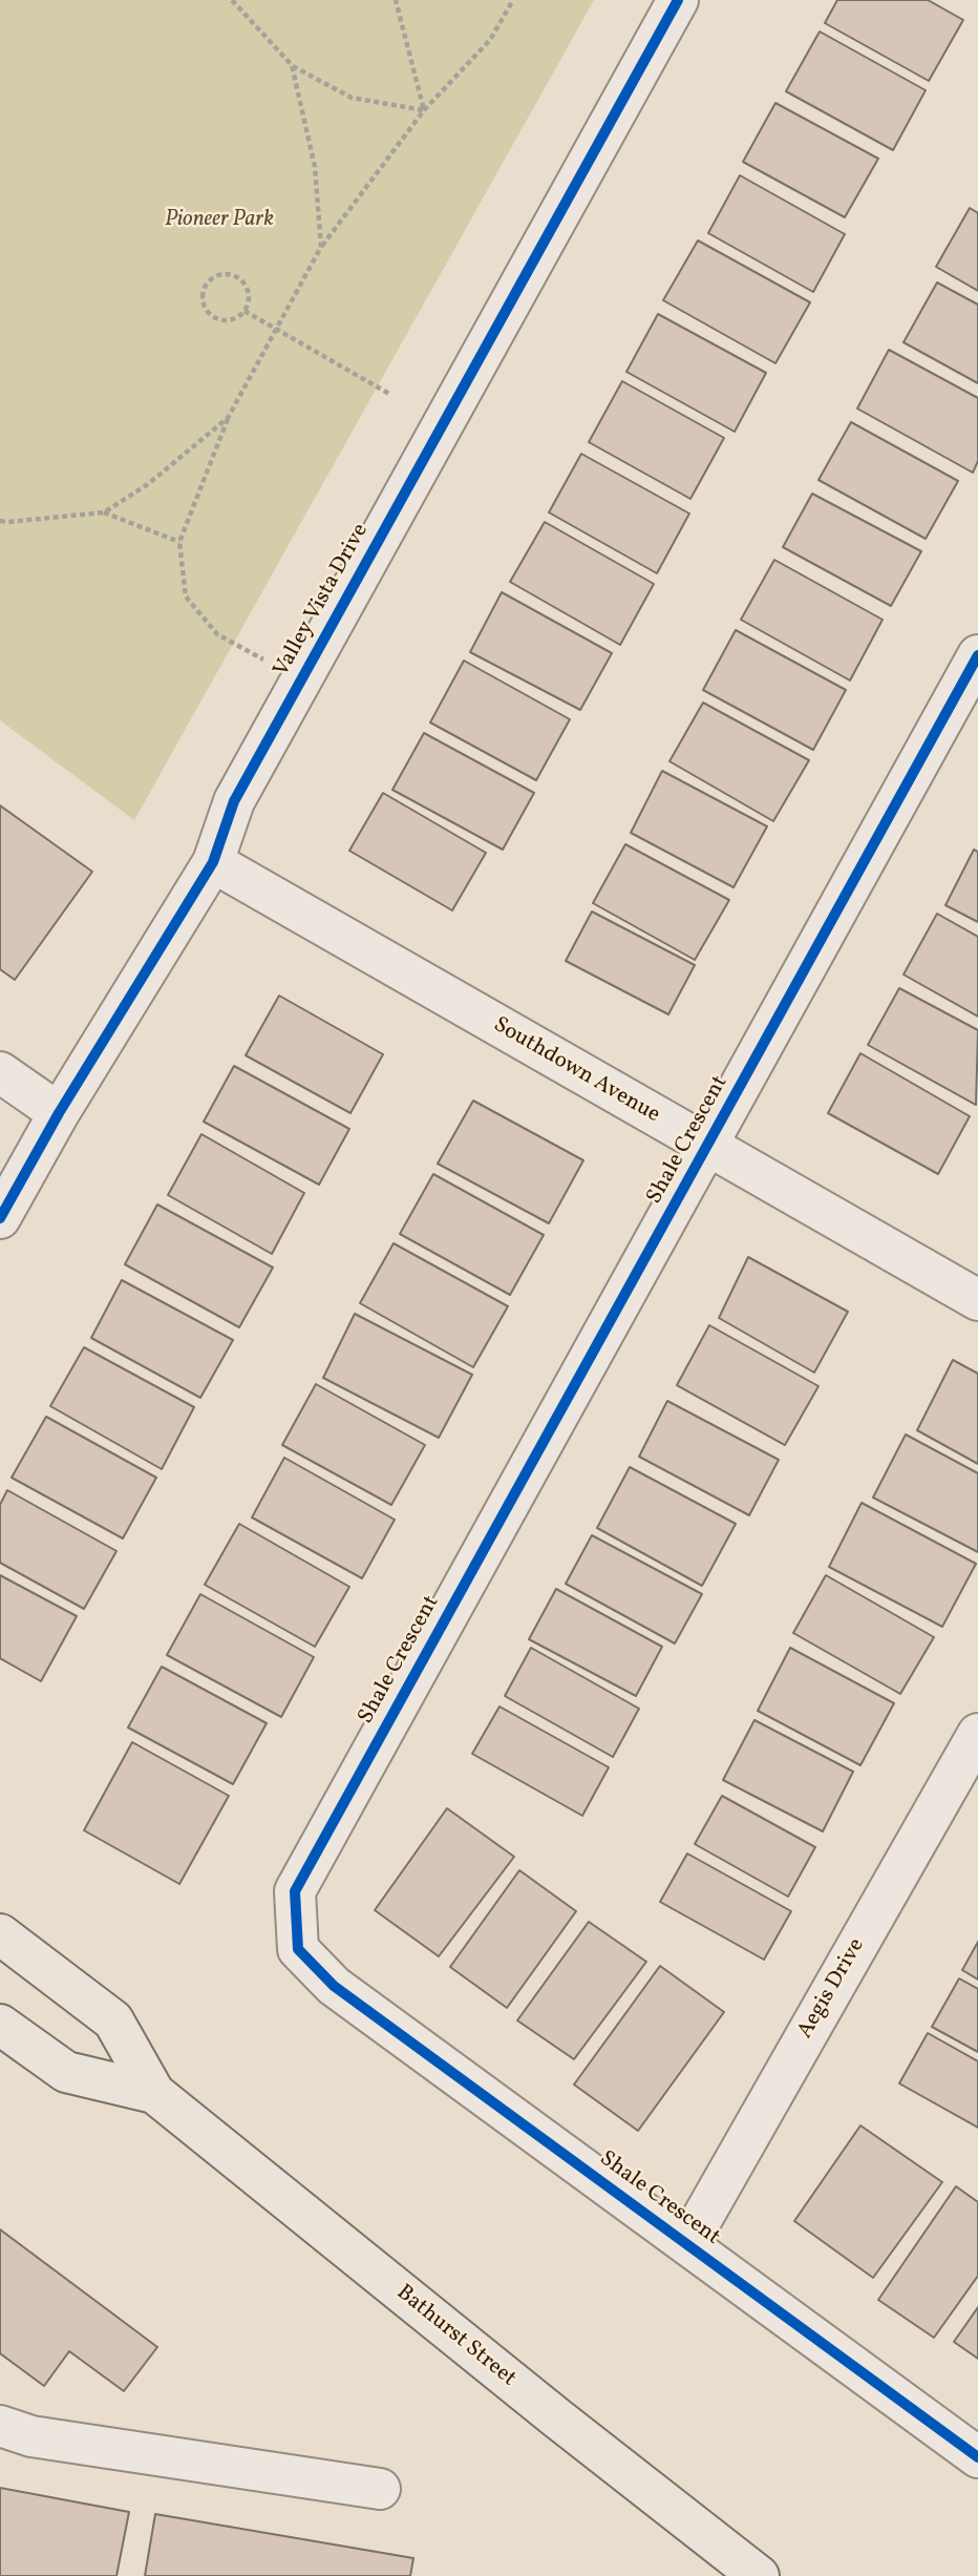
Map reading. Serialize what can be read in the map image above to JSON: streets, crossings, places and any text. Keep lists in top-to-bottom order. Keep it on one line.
{"streets":{"main road":["Bathurst Street"],"street":["Valley Vista Drive","Southdown Avenue","Shale Crescent","Aegis Drive"]},"crossings":[["Valley Vista Drive","Southdown Avenue"],["Southdown Avenue","Shale Crescent"],["Shale Crescent","Aegis Drive"]],"parks":["Pioneer Park"]}
